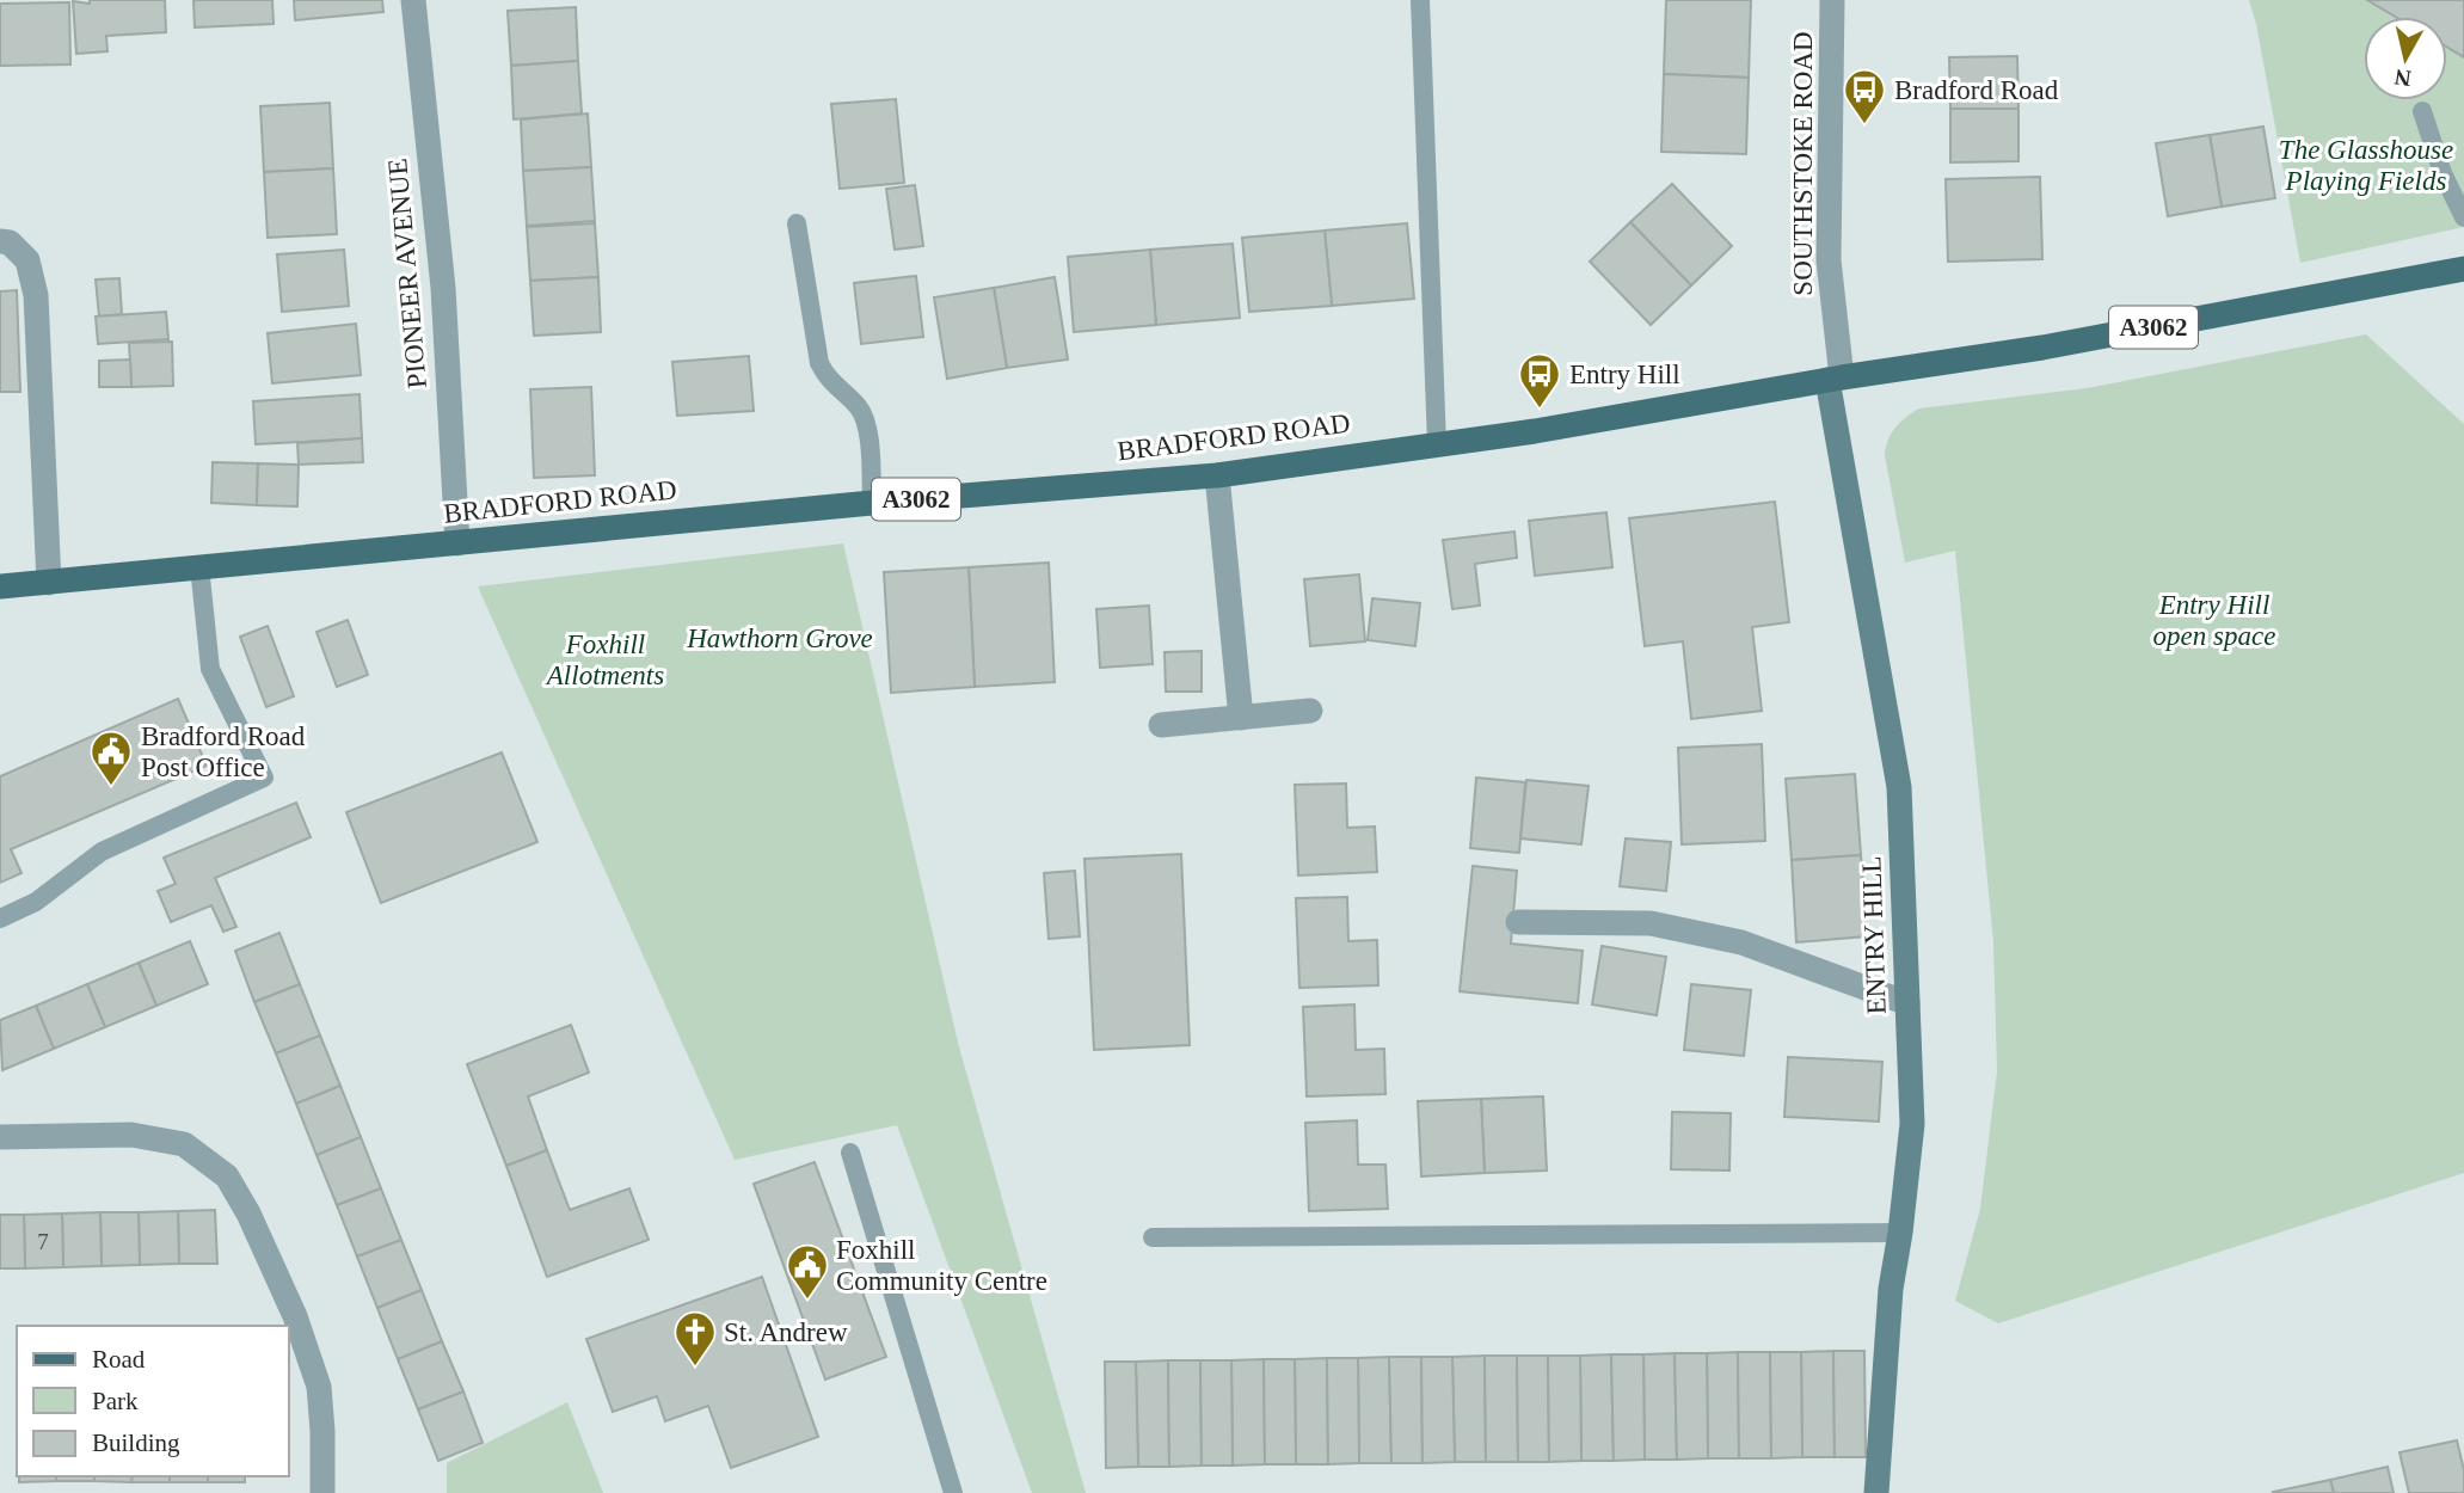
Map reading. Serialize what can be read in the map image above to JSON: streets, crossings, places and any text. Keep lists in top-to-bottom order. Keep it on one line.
{"streets":{"main road":["A3062","BRADFORD ROAD"],"street":["SOUTHSTOKE ROAD","PIONEER AVENUE","ENTRY HILL"]},"crossings":[["SOUTHSTOKE ROAD","BRADFORD ROAD"],["SOUTHSTOKE ROAD","ENTRY HILL"],["PIONEER AVENUE","BRADFORD ROAD"],["BRADFORD ROAD","ENTRY HILL"]],"parks":["The Glasshouse Playing Fields","Entry Hill open space","Hawthorn Grove","Foxhill Allotments"],"places":{"bus stop":["Bradford Road","Entry Hill"],"public building":["Bradford Road Post Office","Foxhill Community Centre"],"church":["St. Andrew"]},"house_numbers":["7"],"legend":["Road","Park","Building"],"north":"bottom"}
